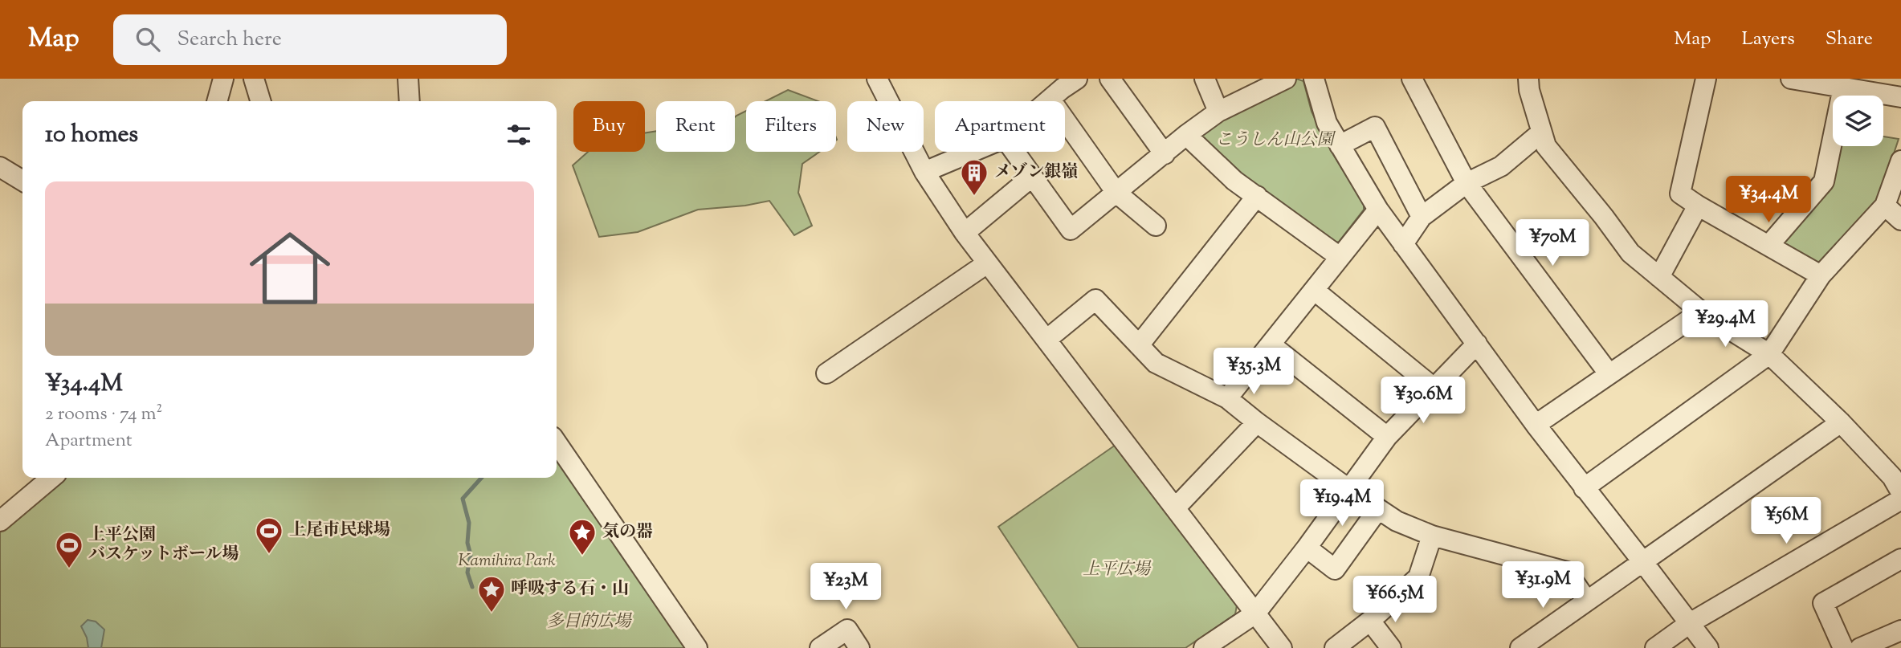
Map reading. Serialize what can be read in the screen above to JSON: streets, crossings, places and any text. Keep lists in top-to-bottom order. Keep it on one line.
{"parks":["こうしん山公園","Kamihira Park","上平広場","多目的広場"],"places":{"building":["メゾン銀嶺"],"sports":["上尾市民球場","上平公園 バスケットボール場"],"place":["気の器","呼吸する石・山"]},"page":{"header":"Map","search":"Search here","nav":["Map","Layers","Share"],"chip":["Buy","Rent","Filters","New","Apartment"],"heading":"10 homes","list":[{"name":"¥34.4M","note":"2 rooms · 74 m² · Apartment"}],"price":["¥34.4M","¥70M","¥29.4M","¥35.3M","¥30.6M","¥19.4M","¥56M","¥31.9M","¥23M","¥66.5M"]}}
